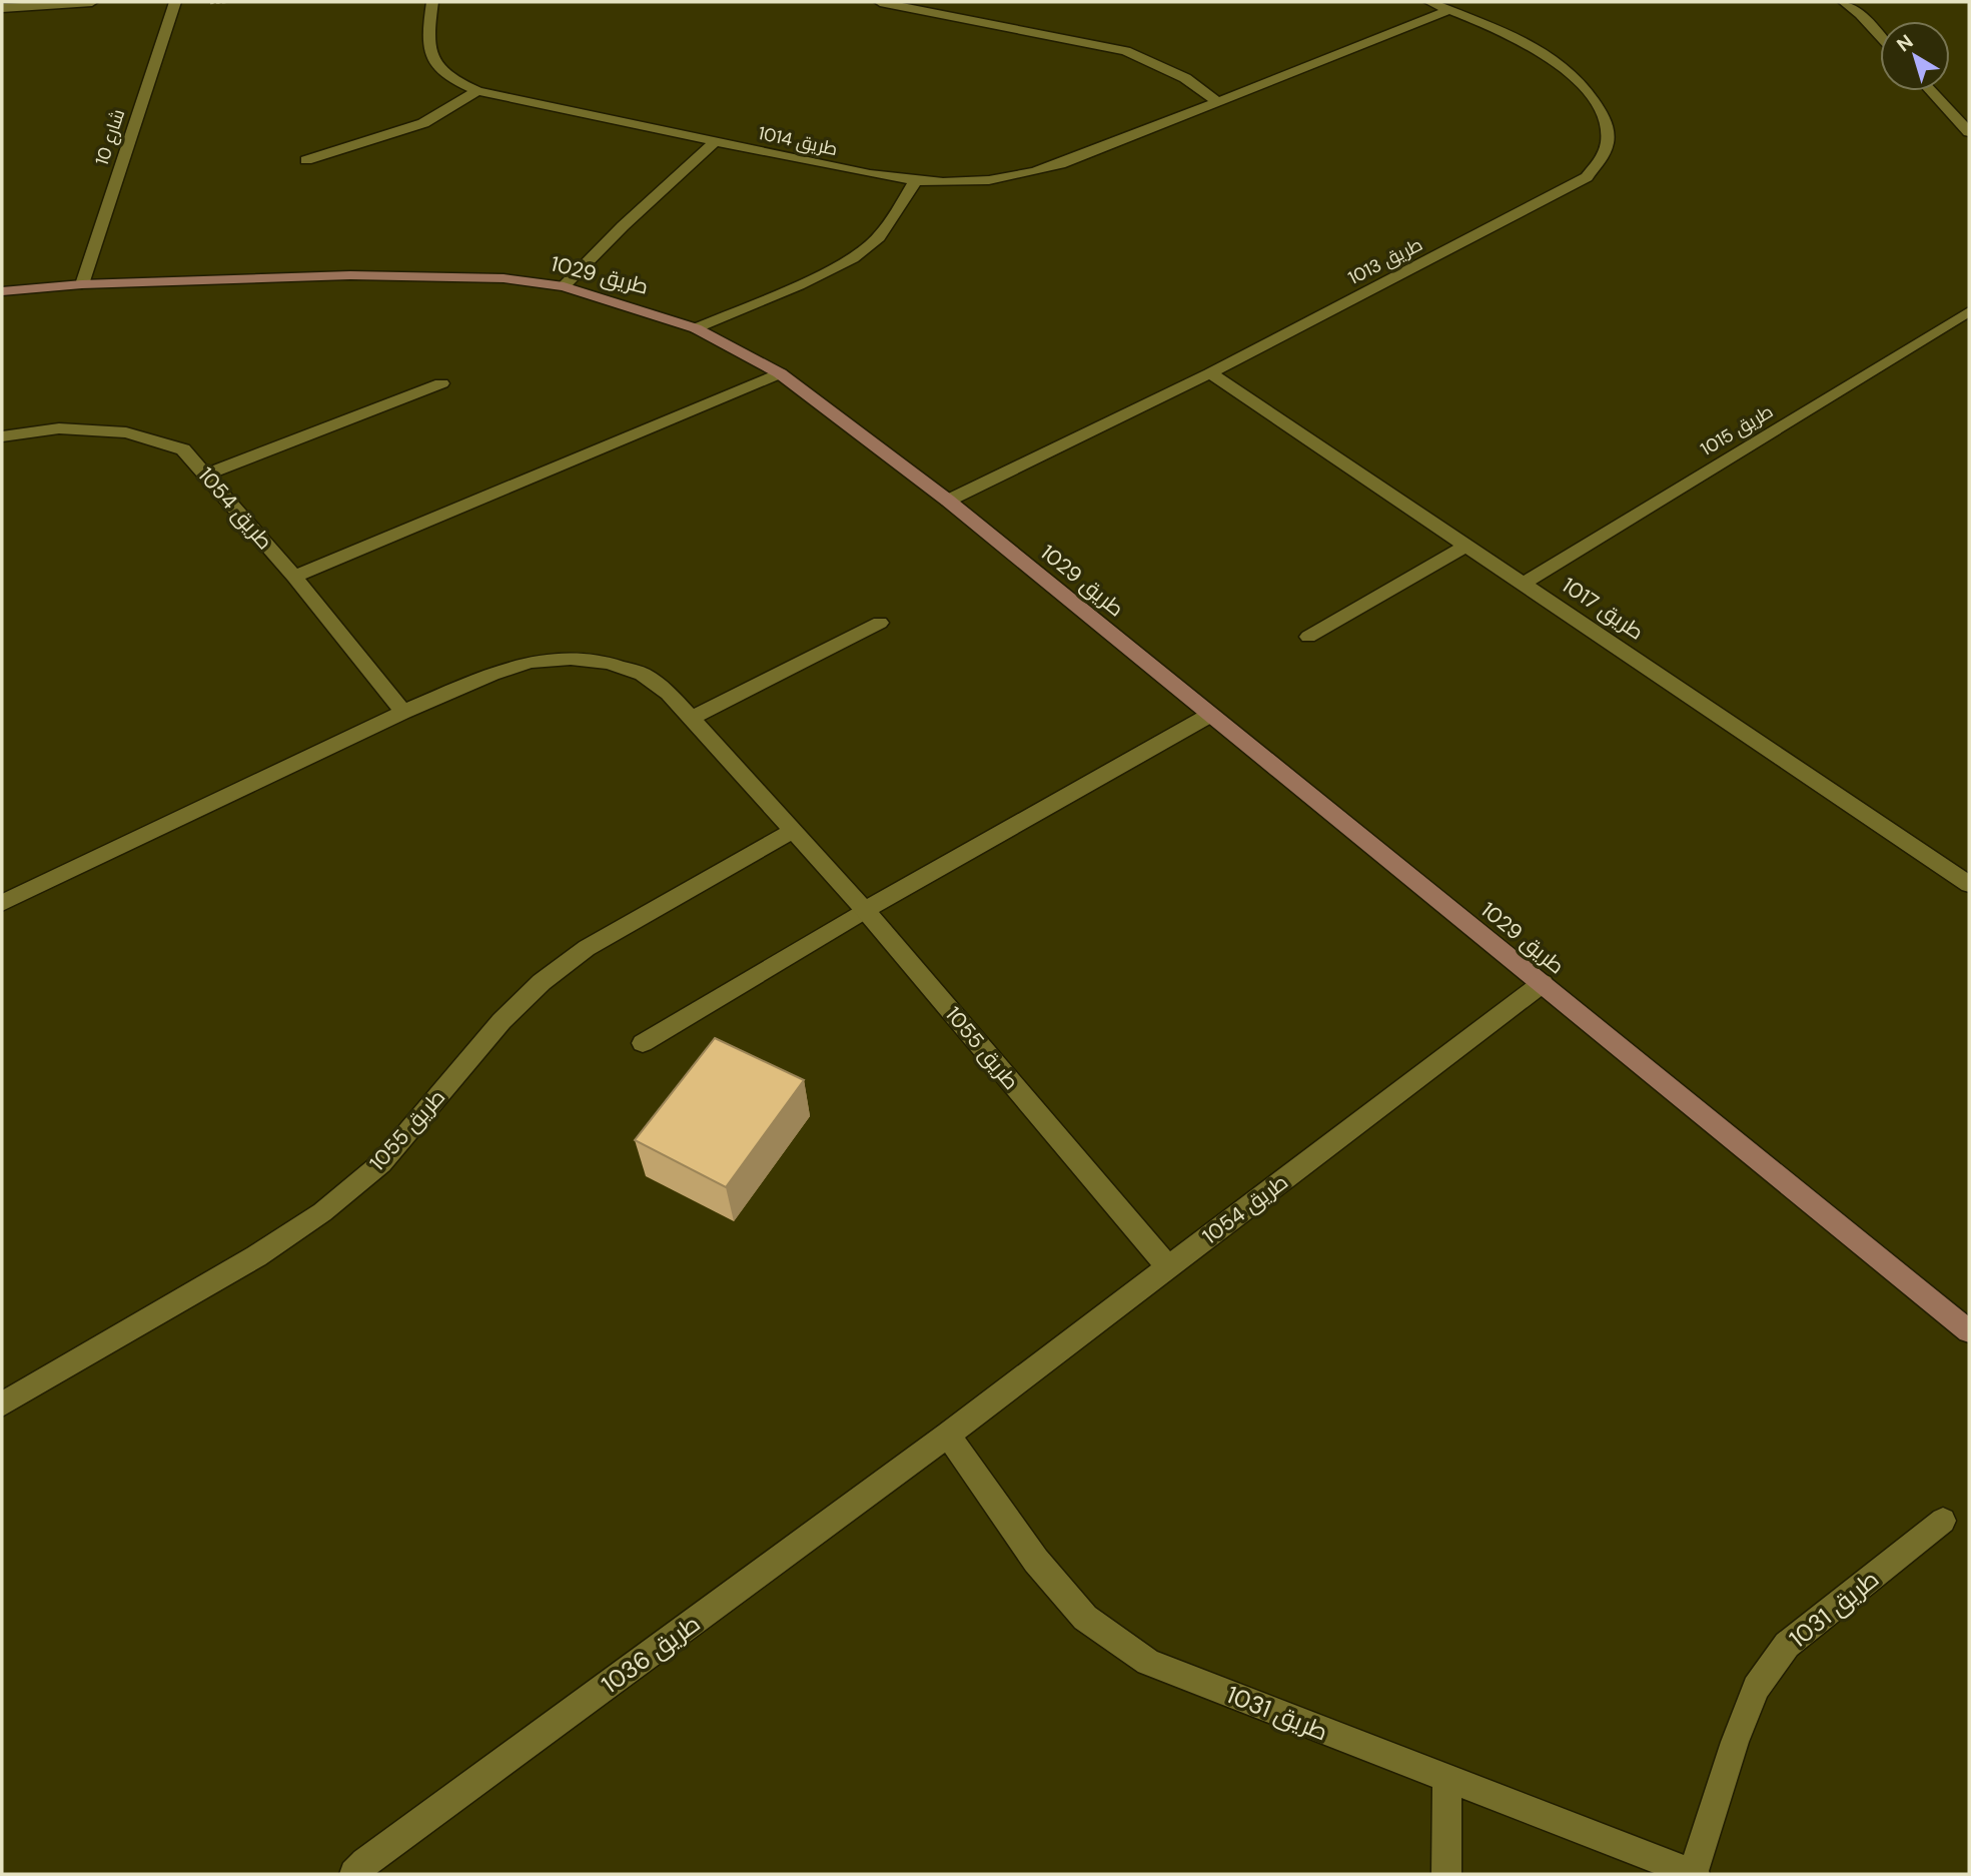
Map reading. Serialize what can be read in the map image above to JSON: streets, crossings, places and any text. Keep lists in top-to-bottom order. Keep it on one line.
{"streets":{"street":["شارع 10","طريق 1014","طريق 1013","طريق 1029","طريق 1015","طريق 1054","طريق 1017","طريق 1055","طريق 1031","طريق 1036"]},"crossings":[["شارع 10","طريق 1029"],["طريق 1014","طريق 1013"],["طريق 1013","طريق 1029"],["طريق 1013","طريق 1017"],["طريق 1029","طريق 1054"],["طريق 1015","طريق 1017"],["طريق 1054","طريق 1055"],["طريق 1054","طريق 1031"],["طريق 1054","طريق 1036"],["طريق 1031","طريق 1036"]],"north":"top left"}
